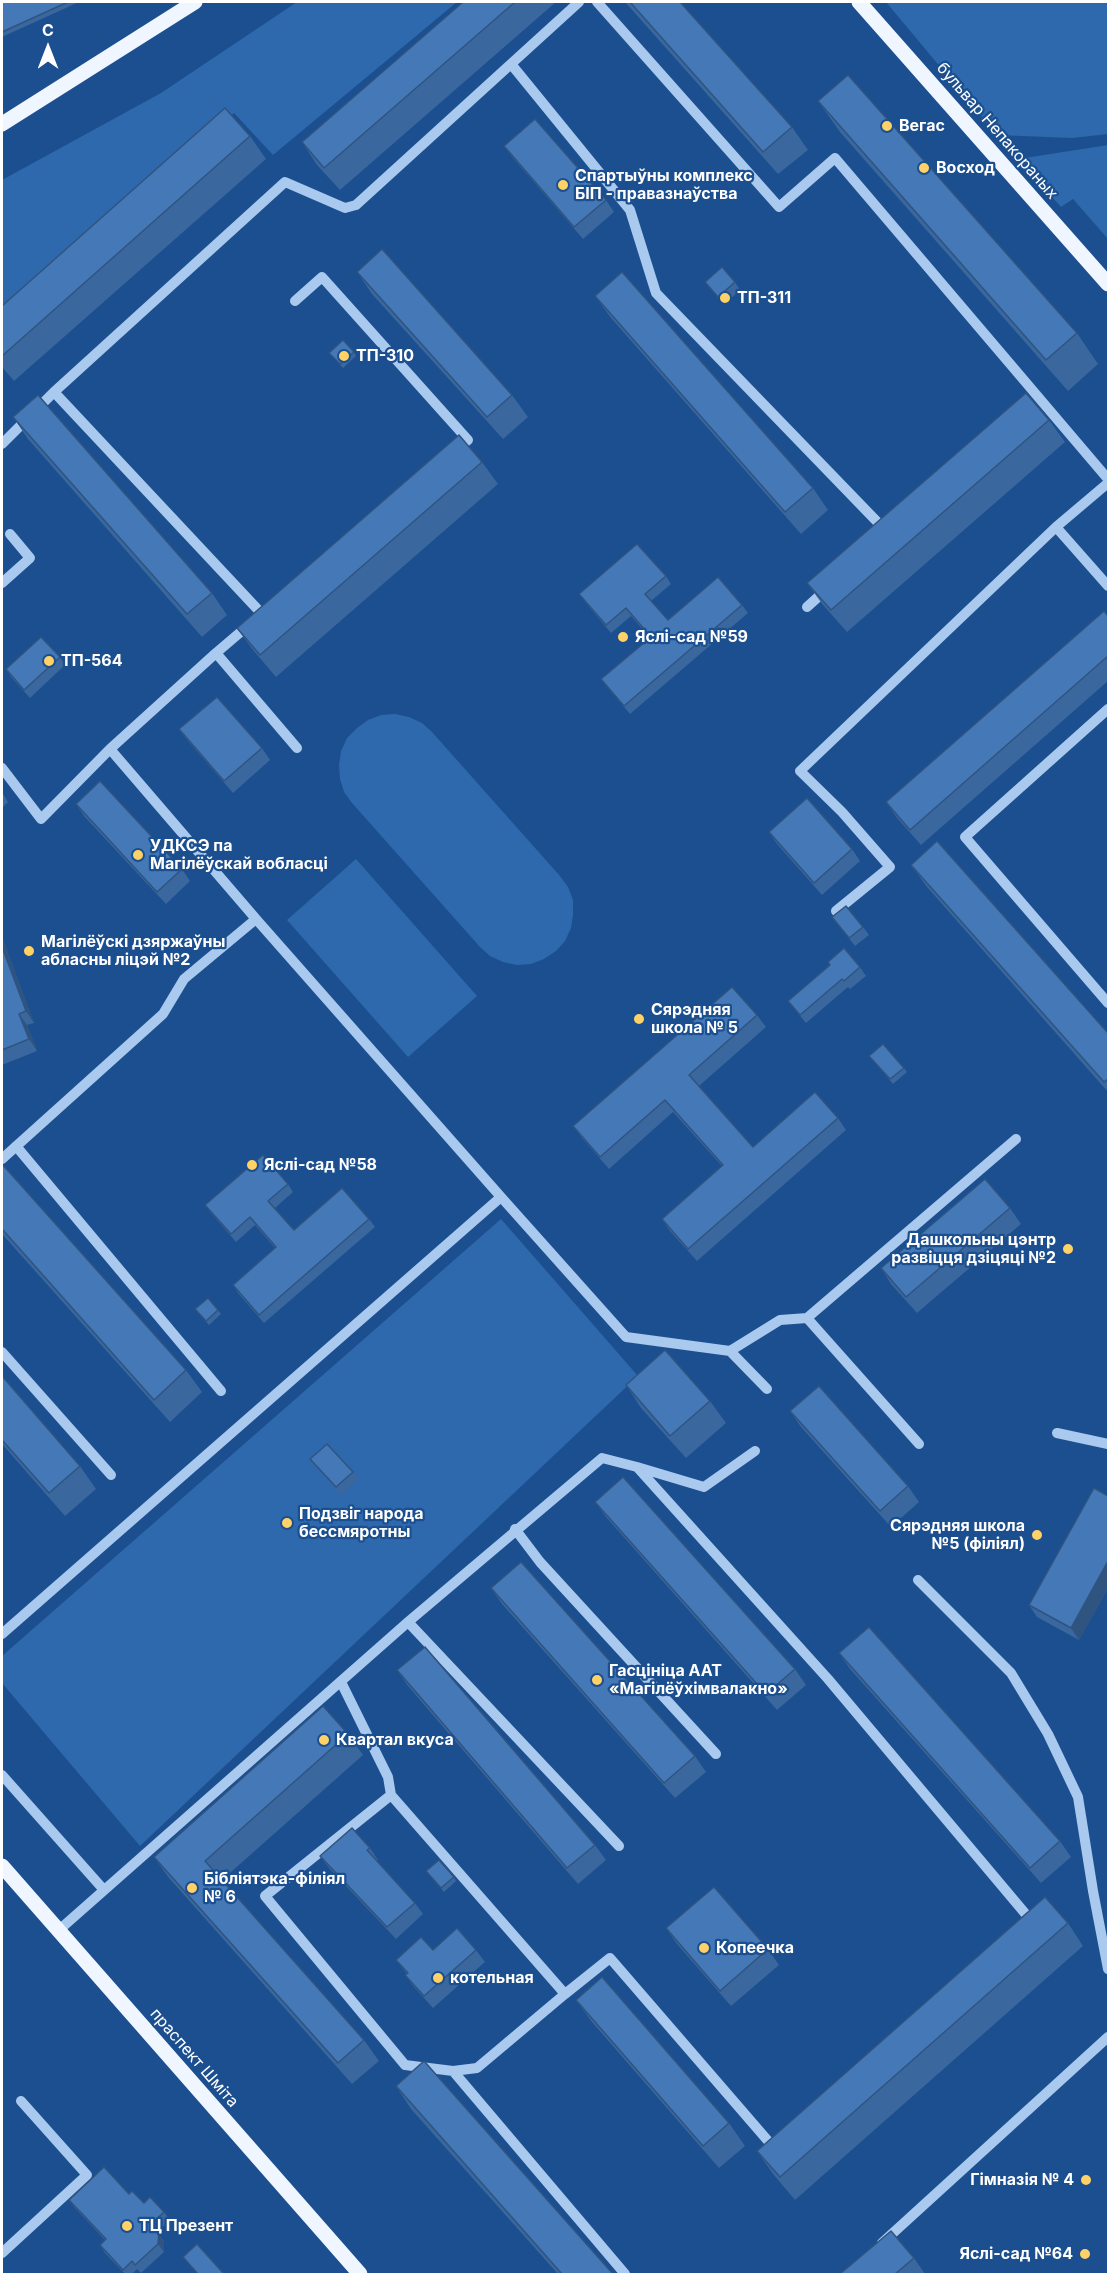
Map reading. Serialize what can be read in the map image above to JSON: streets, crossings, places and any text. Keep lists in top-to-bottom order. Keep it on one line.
{"streets":{"main road":["бульвар Непакораных","праспект Шміта"]},"places":["Вегас","Восход","Спартыўны комплекс БІП - правазнаўства","ТП-311","ТП-310","Яслі-сад №59","ТП-564","УДКСЭ па Магілёўскай вобласці","Магілёўскі дзяржаўны абласны ліцэй №2","Сярэдняя школа № 5","Яслі-сад №58","Дашкольны цэнтр развіцця дзіцяці №2","Подзвіг народа бессмяротны","Сярэдняя школа №5 (філіял)","Гасцініца ААТ «Магілёўхімвалакно»","Квартал вкуса","Бібліятэка-філіял № 6","Копеечка","котельная","Гімназія № 4","ТЦ Презент","Яслі-сад №64"],"north":"top"}
